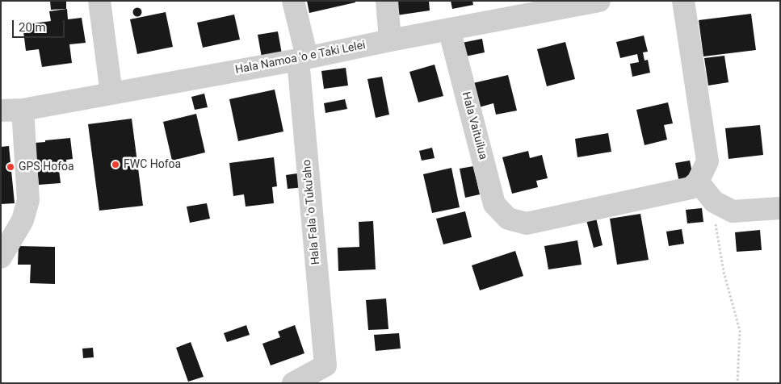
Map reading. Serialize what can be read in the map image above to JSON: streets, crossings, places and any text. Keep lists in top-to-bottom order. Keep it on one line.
{"streets":{"street":["Hala Namoa 'o e Taki Lelei","Hala Vaituilua","Hala Fala 'o Tuku'aho"]},"crossings":[["Hala Namoa 'o e Taki Lelei","Hala Vaituilua"],["Hala Namoa 'o e Taki Lelei","Hala Fala 'o Tuku'aho"]],"places":["FWC Hofoa","GPS Hofoa"],"scale_bar":"20 m"}
